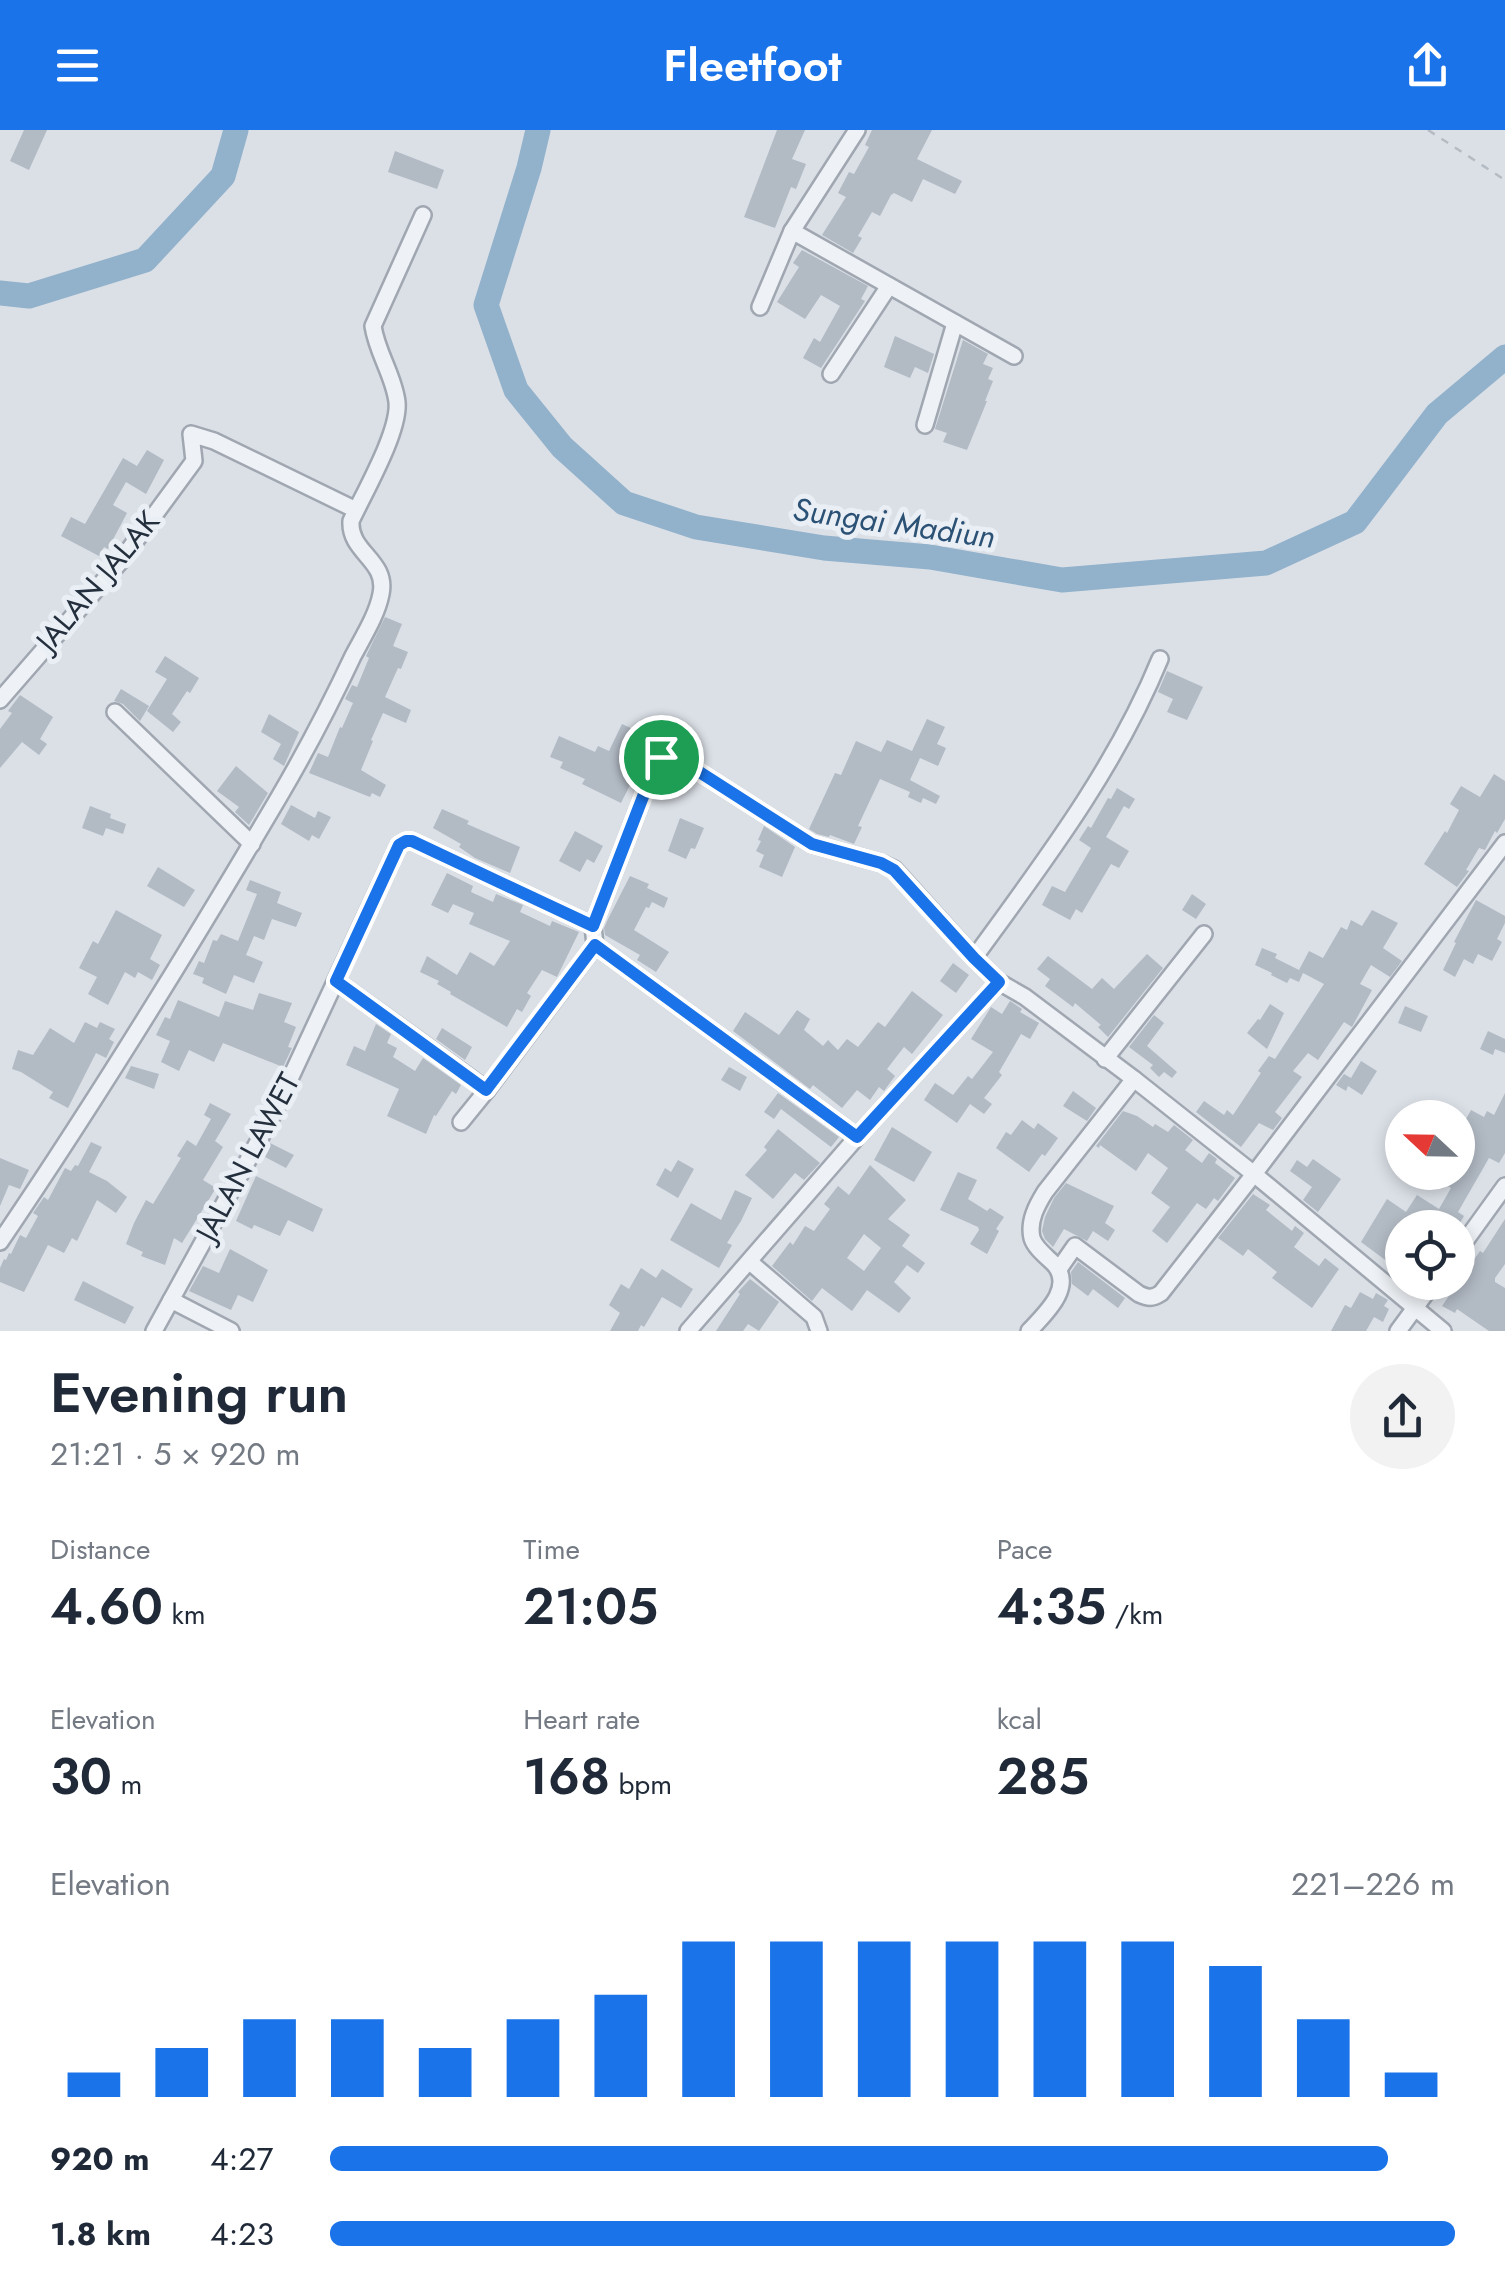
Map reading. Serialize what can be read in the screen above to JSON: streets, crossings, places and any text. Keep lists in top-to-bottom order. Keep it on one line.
{"streets":{"street":["JALAN JALAK","JALAN LAWET"]},"water":["Sungai Madiun"],"north":"left","page":{"header":"Fleetfoot","heading":["Evening run","21:21 · 5 × 920 m"],"stats":[["Distance","4.60 km"],["Time","21:05"],["Pace","4:35 /km"],["Elevation","30 m"],["Heart rate","168 bpm"],["kcal","285"]],"chart":["Elevation","221–226 m"],"list":[{"name":"920 m","note":"4:27"},{"name":"1.8 km","note":"4:23"}]}}
